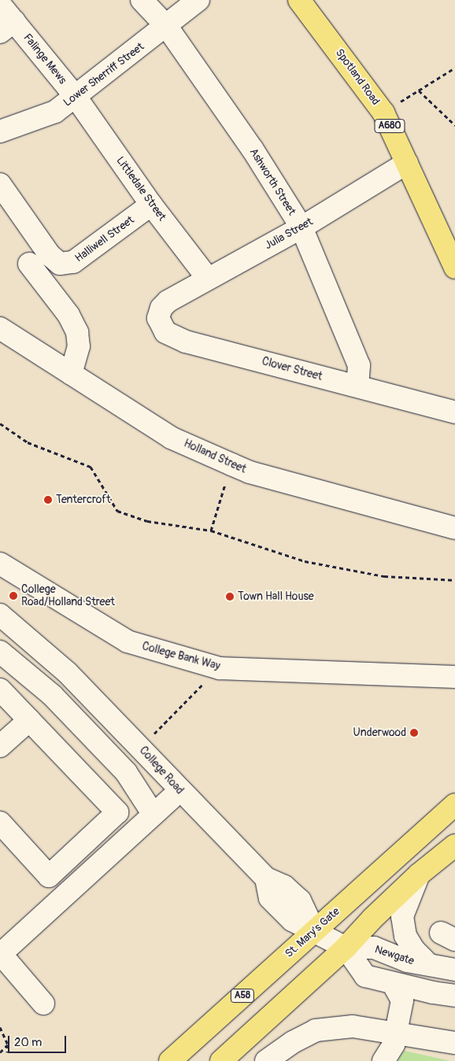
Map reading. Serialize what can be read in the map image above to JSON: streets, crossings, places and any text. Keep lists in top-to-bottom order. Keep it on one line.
{"streets":{"main road":["Spotland Road","A680","St. Mary's Gate","A58"],"street":["Falinge Mews","Lower Sherriff Street","Ashworth Street","Littledale Street","Julia Street","Halliwell Street","Clover Street","Holland Street","College Bank Way","College Road","Newgate"]},"crossings":[["Falinge Mews","Lower Sherriff Street"],["Falinge Mews","Littledale Street"],["Lower Sherriff Street","Ashworth Street"],["Lower Sherriff Street","Littledale Street"],["Spotland Road","Julia Street"],["Ashworth Street","Julia Street"],["Ashworth Street","Clover Street"],["Littledale Street","Julia Street"],["Littledale Street","Halliwell Street"],["Julia Street","Clover Street"],["College Road","St. Mary's Gate"],["College Road","Newgate"],["St. Mary's Gate","Newgate"]],"places":["Tentercroft","College Road/Holland Street","Town Hall House","Underwood"],"scale_bar":"20 m"}
